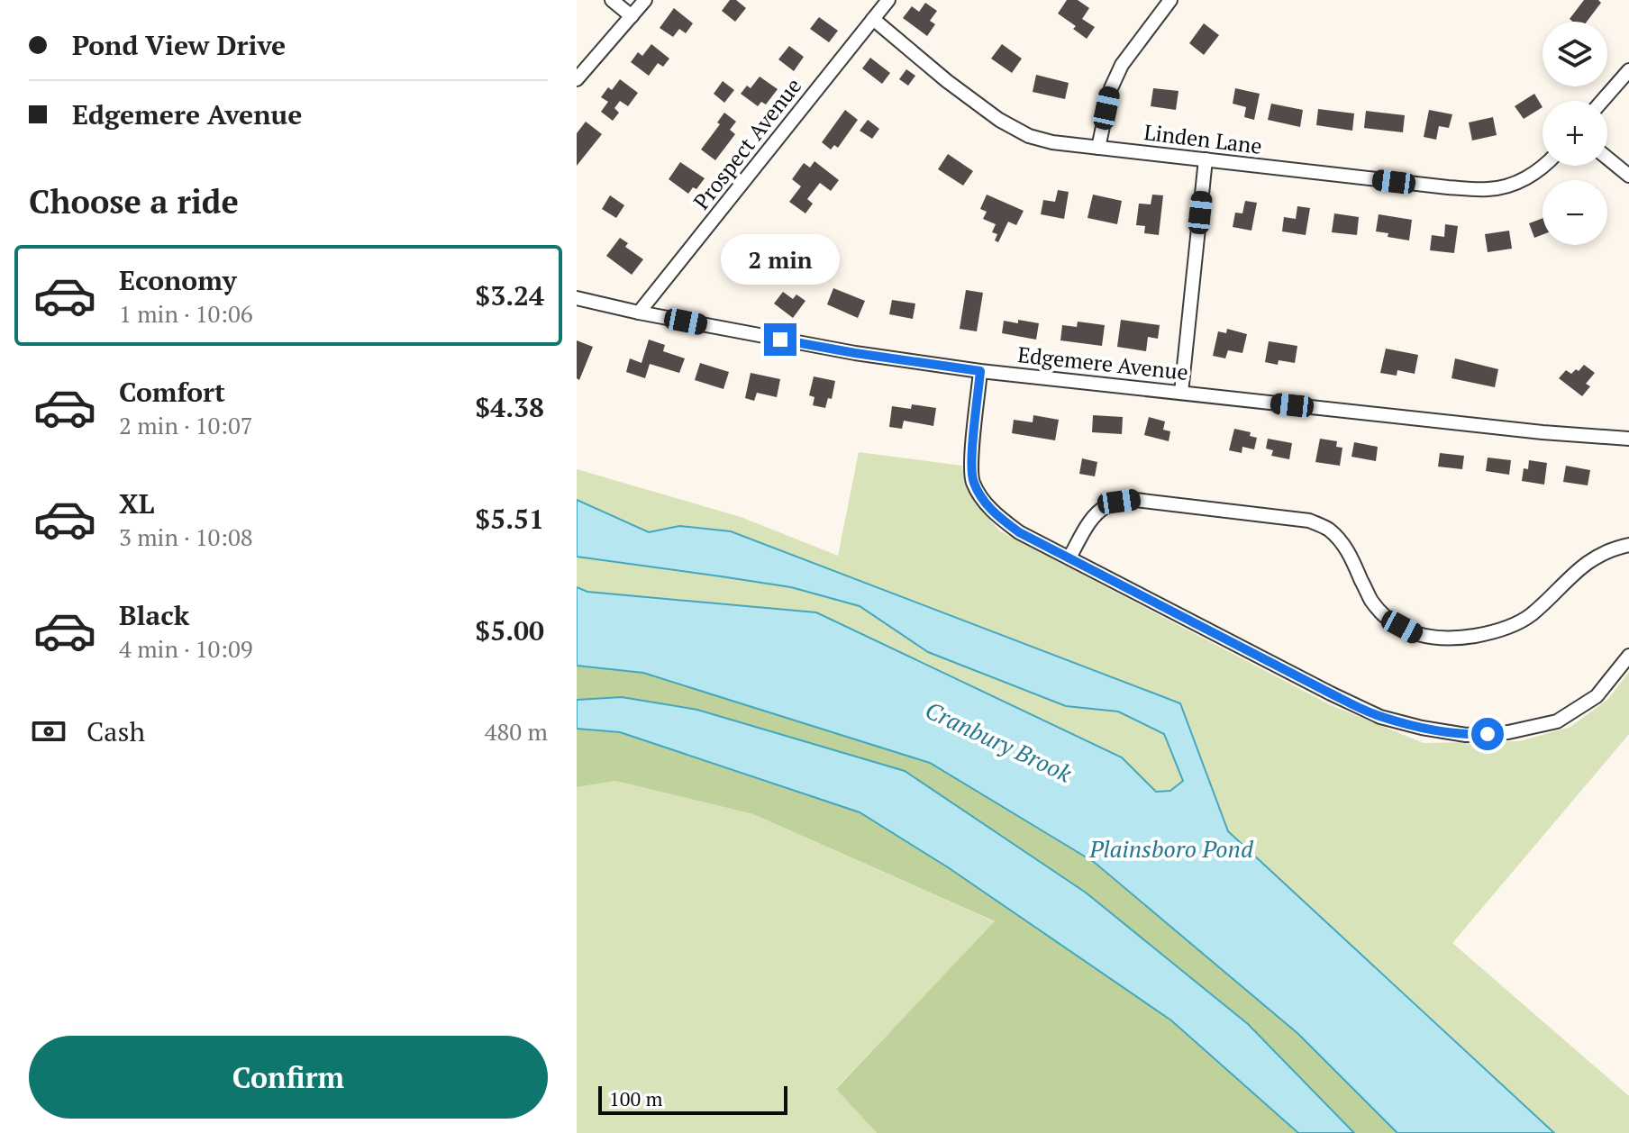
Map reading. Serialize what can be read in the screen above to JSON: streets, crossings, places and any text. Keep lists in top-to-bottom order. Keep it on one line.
{"streets":{"street":["Linden Lane","Prospect Avenue","Edgemere Avenue"]},"crossings":[["Linden Lane","Prospect Avenue"],["Prospect Avenue","Edgemere Avenue"]],"water":["Cranbury Brook","Plainsboro Pond"],"scale_bar":"100 m","page":{"banner":["Pond View Drive","Edgemere Avenue"],"map_buttons":["+","−"],"heading":"Choose a ride","bubble":"2 min","list":[{"name":"Economy","note":"1 min · 10:06","value":"$3.24"},{"name":"Comfort","note":"2 min · 10:07","value":"$4.38"},{"name":"XL","note":"3 min · 10:08","value":"$5.51"},{"name":"Black","note":"4 min · 10:09","value":"$5.00"}],"pay":["Cash","480 m"],"buttons":"Confirm","scale":"100 m"}}
